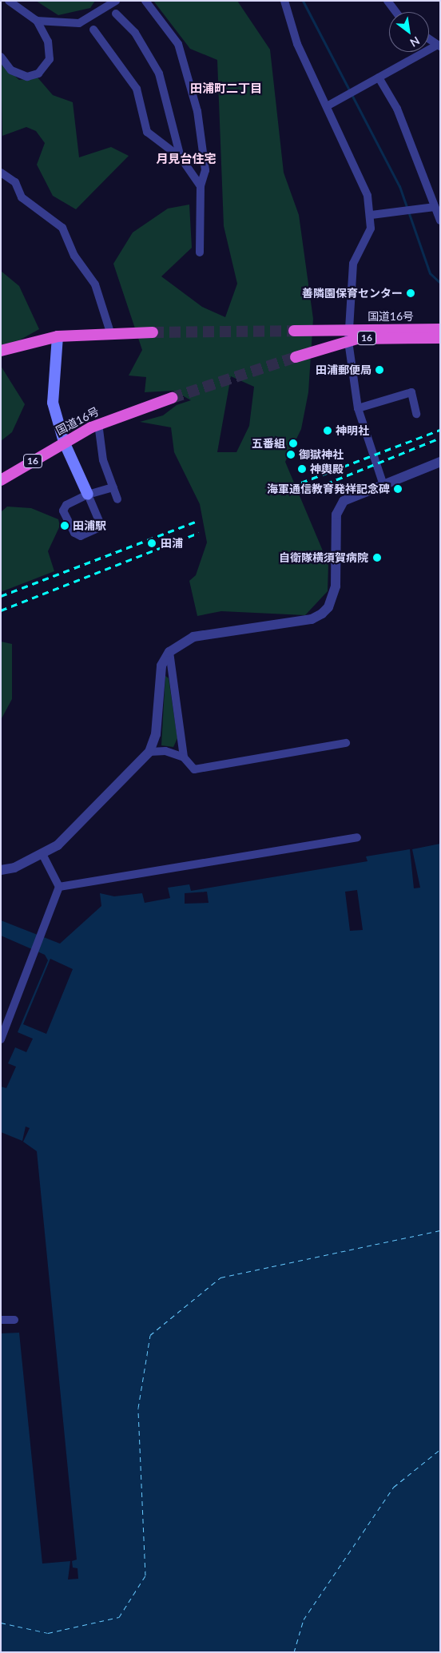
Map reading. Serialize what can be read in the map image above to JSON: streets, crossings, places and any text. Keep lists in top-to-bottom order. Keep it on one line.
{"streets":{"highway":["国道16号","16"]},"districts":["田浦町二丁目","月見台住宅"],"places":["善隣園保育センター","田浦郵便局","神明社","五番組","御獄神社","神輿殿","海軍通信教育発祥記念碑","田浦駅","田浦","自衛隊横須賀病院"],"north":"bottom right"}
